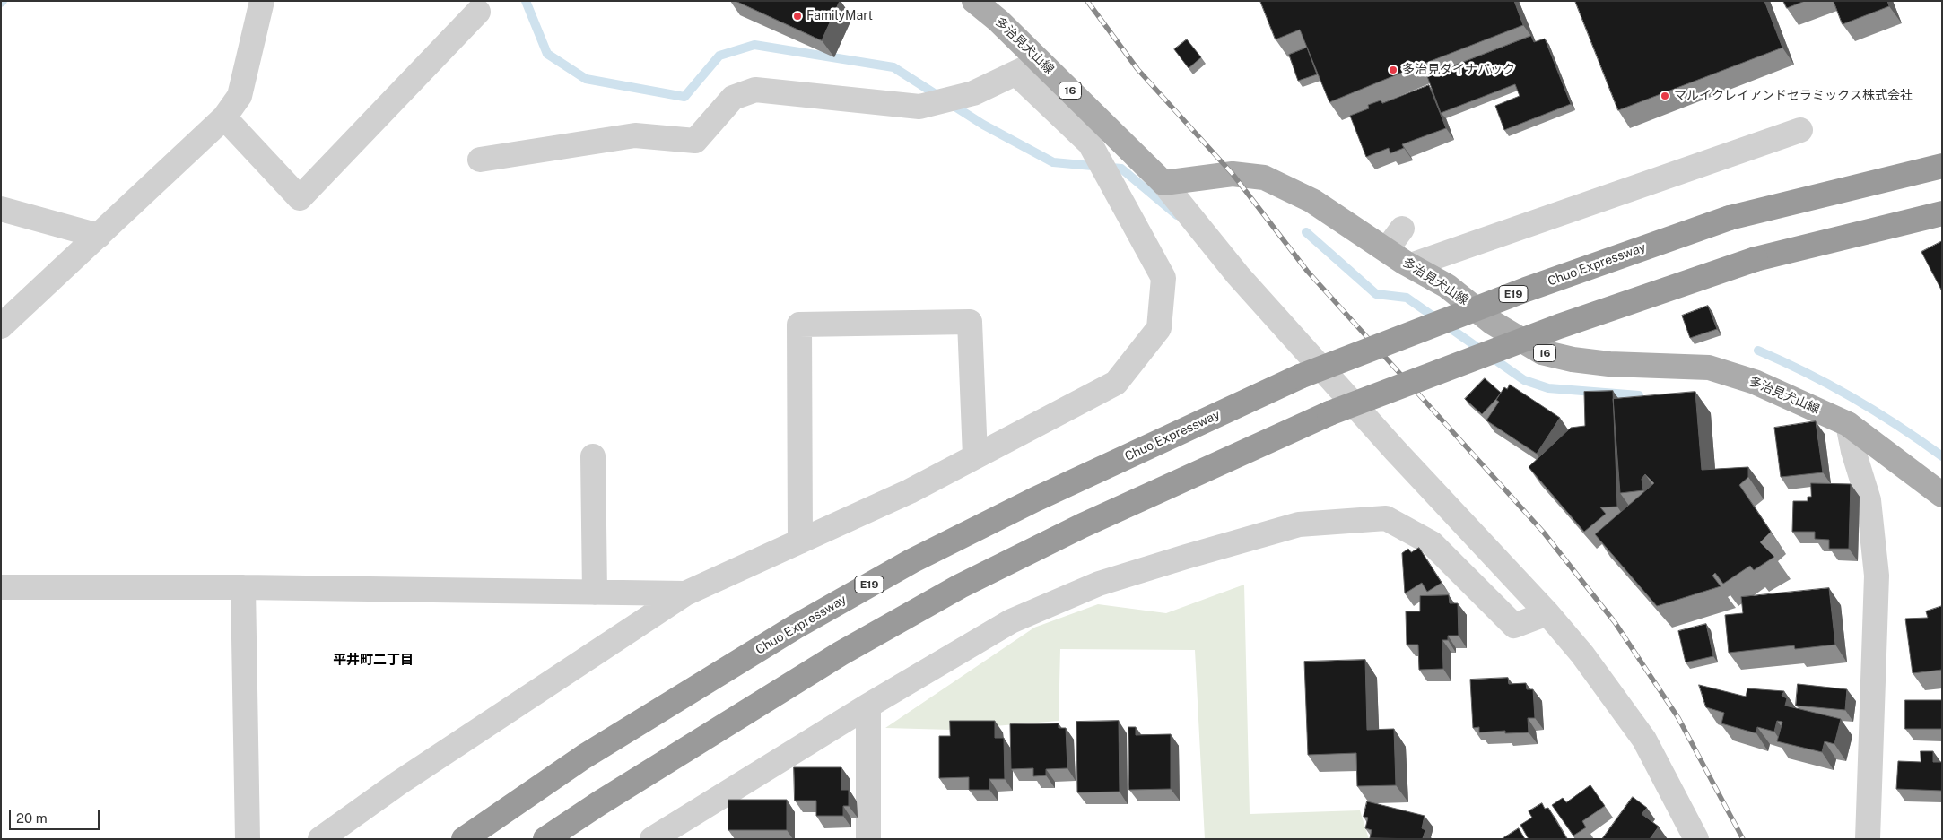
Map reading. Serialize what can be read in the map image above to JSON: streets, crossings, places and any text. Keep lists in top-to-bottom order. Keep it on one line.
{"streets":{"highway":["Chuo Expressway","E19"],"main road":["多治見犬山線","16"]},"districts":["平井町二丁目"],"places":["FamilyMart","多治見ダイナパック","マルイクレイアンドセラミックス株式会社"],"scale_bar":"20 m"}
